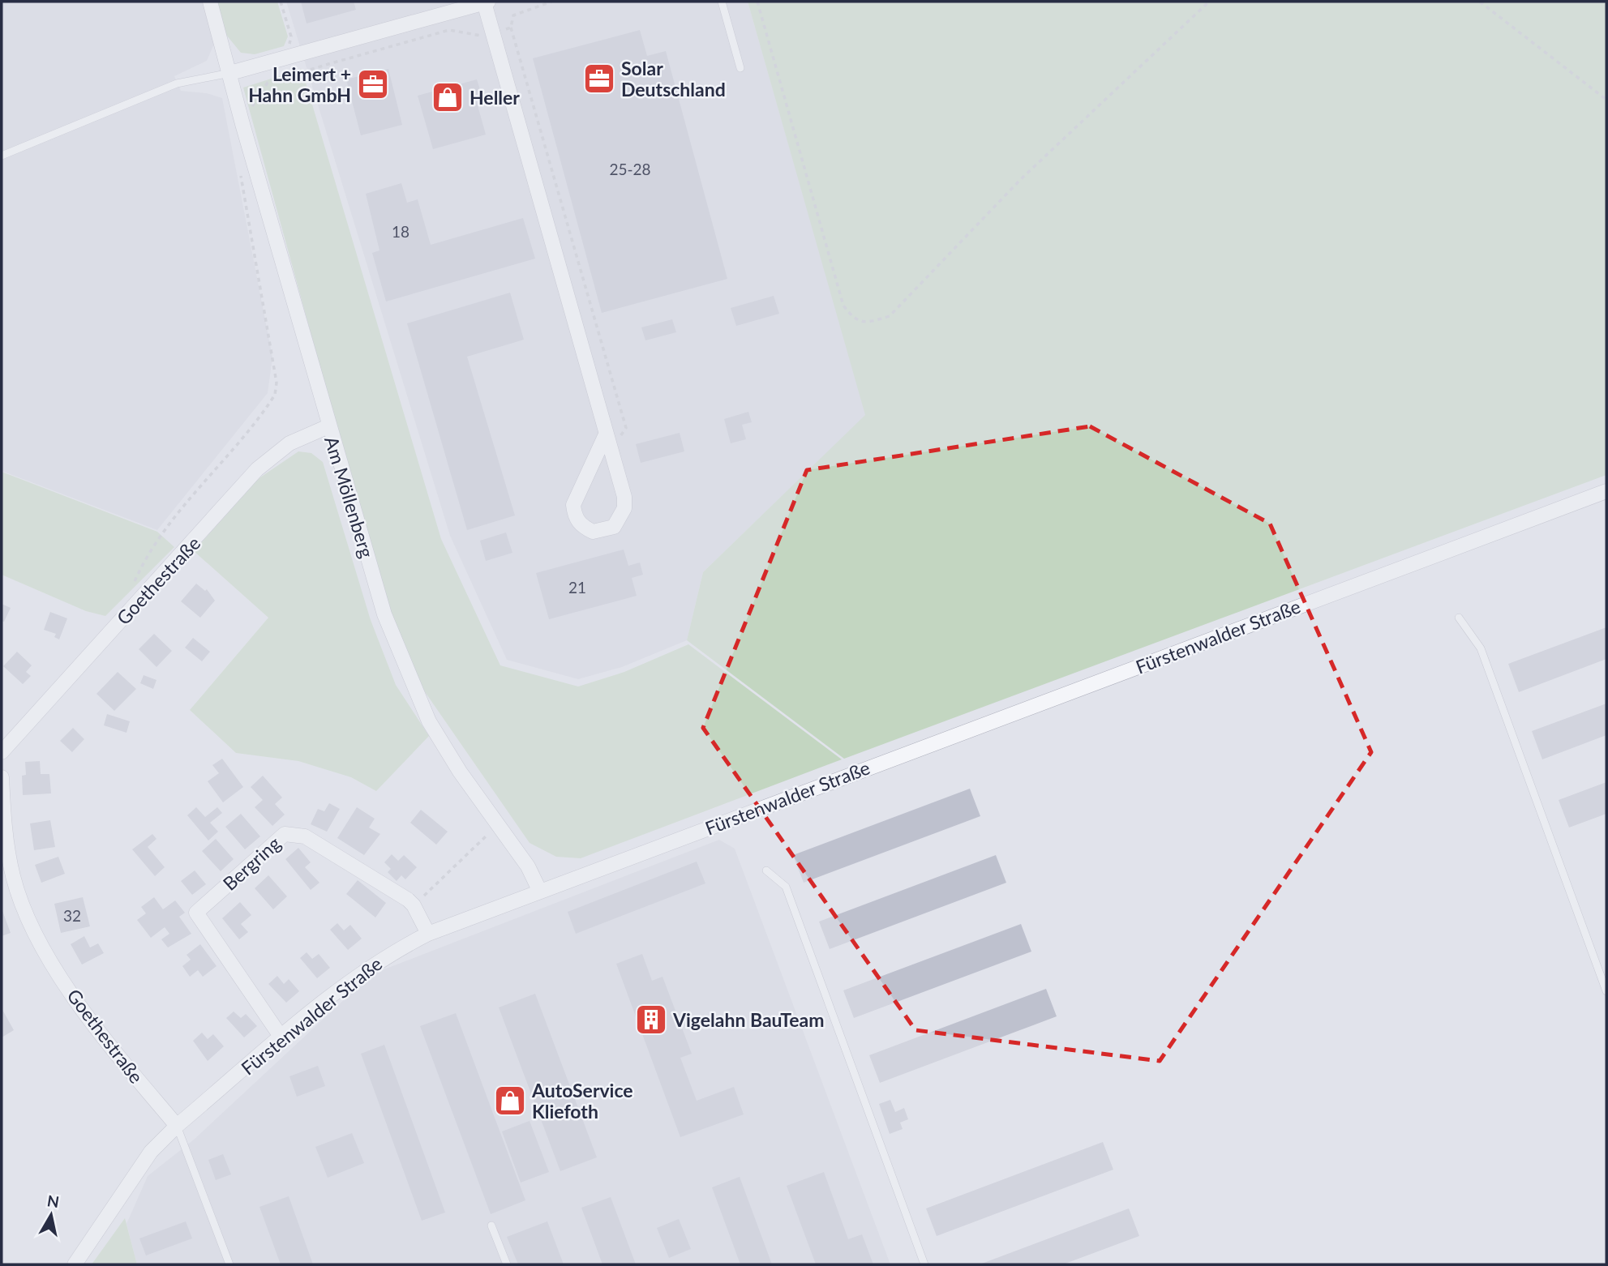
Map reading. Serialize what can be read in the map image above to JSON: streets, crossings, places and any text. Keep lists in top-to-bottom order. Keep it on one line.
{"streets":{"street":["Am Möllenberg","Goethestraße","Fürstenwalder Straße","Bergring"]},"crossings":[["Am Möllenberg","Goethestraße"],["Am Möllenberg","Fürstenwalder Straße"],["Goethestraße","Fürstenwalder Straße"],["Fürstenwalder Straße","Bergring"]],"places":{"office":["Solar Deutschland","Leimert + Hahn GmbH"],"shop":["Heller","AutoService Kliefoth"],"building":["Vigelahn BauTeam"]},"house_numbers":["25-28","18","21","32"],"north":"top"}
